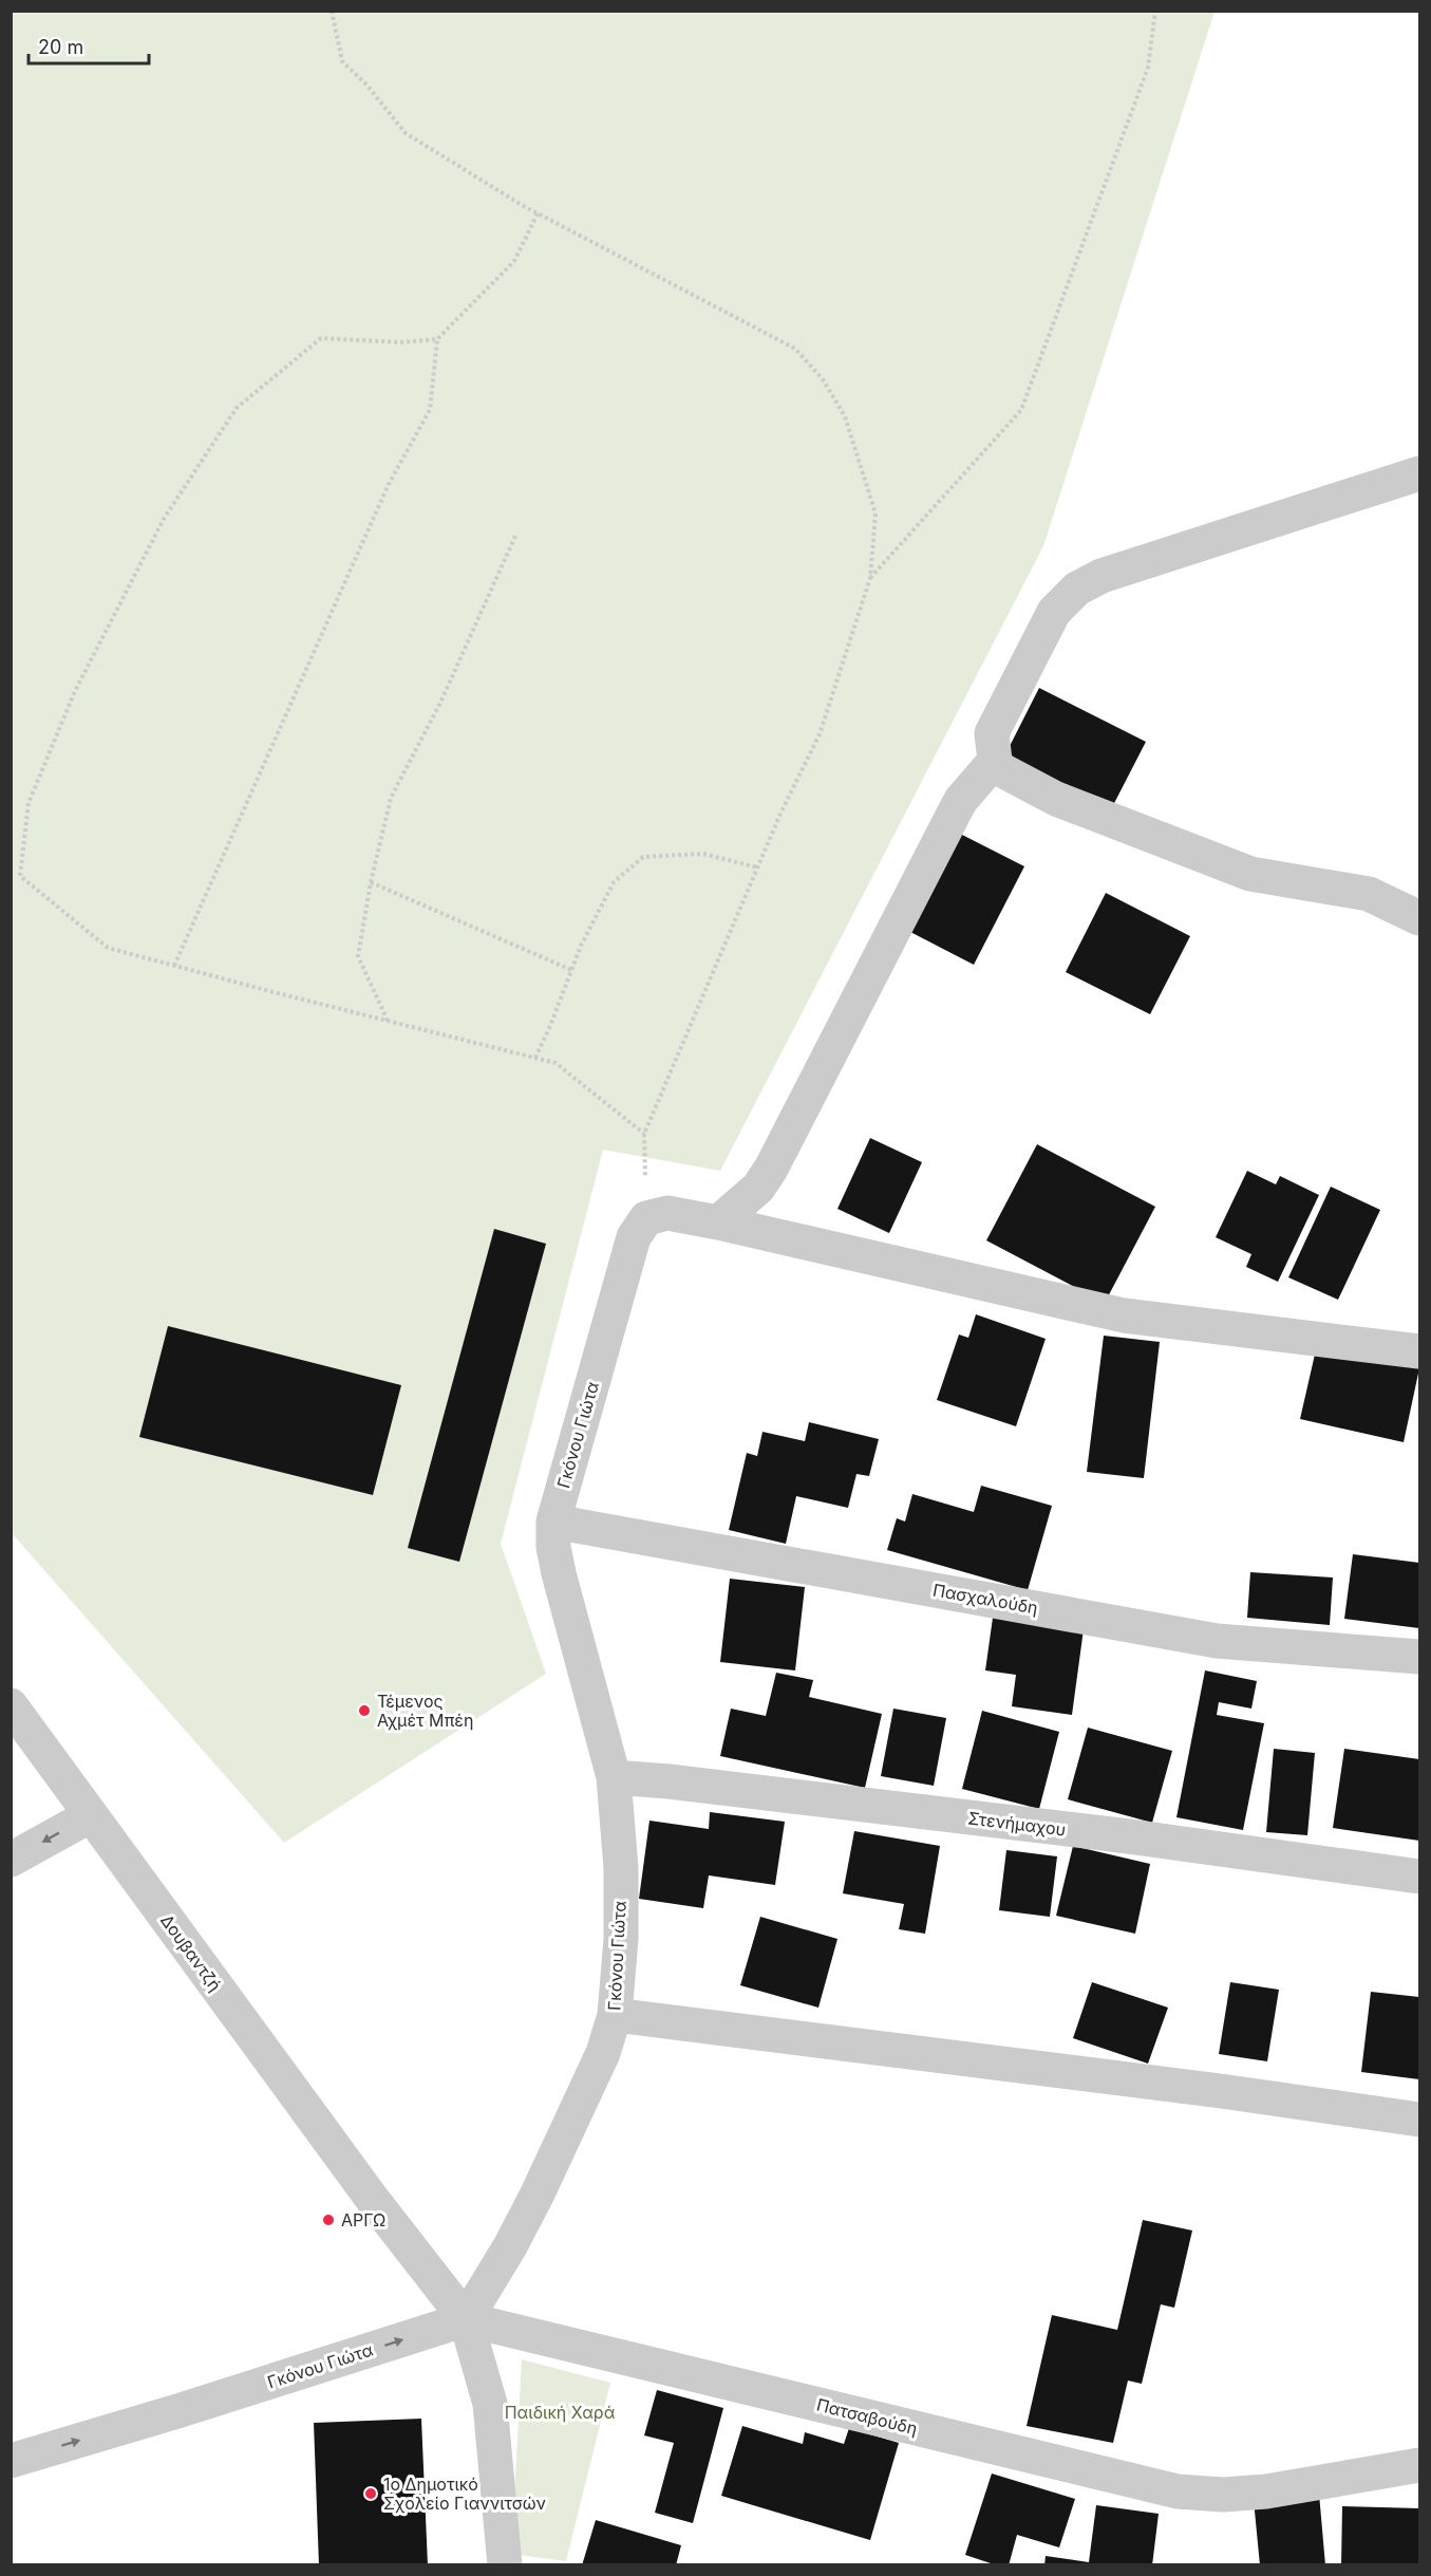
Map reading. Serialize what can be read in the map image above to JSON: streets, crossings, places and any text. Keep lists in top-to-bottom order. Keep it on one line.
{"streets":{"street":["Γκόνου Γιώτα","Πασχαλούδη","Στενήμαχου","Δουβαντζή","Πατσαβούδη"]},"crossings":[["Γκόνου Γιώτα","Πασχαλούδη"],["Γκόνου Γιώτα","Στενήμαχου"],["Γκόνου Γιώτα","Δουβαντζή"],["Γκόνου Γιώτα","Πατσαβούδη"],["Δουβαντζή","Πατσαβούδη"]],"parks":["Παιδική Χαρά"],"places":["Τέμενος Αχμέτ Μπέη","ΑΡΓΩ","1ο Δημοτικό Σχολείο Γιαννιτσών"],"scale_bar":"20 m"}
